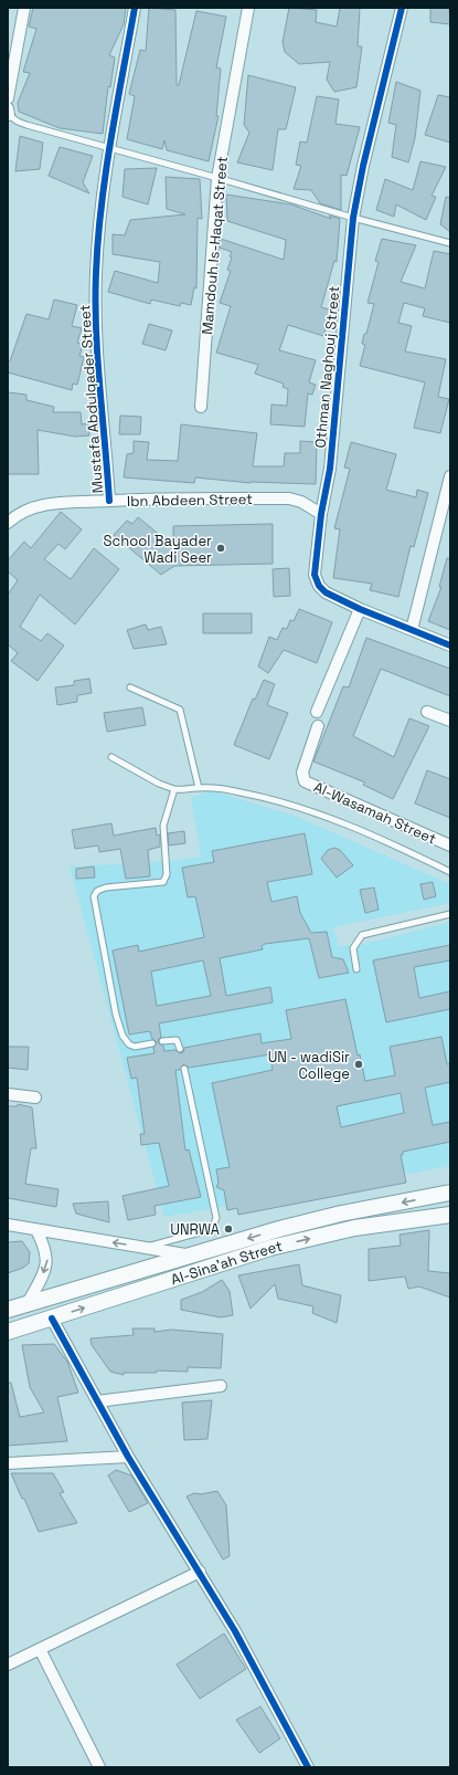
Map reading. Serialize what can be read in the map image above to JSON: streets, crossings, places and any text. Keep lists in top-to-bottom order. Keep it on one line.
{"streets":{"main road":["Al-Sina'ah Street"],"street":["Mamdouh Is-Haqat Street","Othman Naghouj Street","Mustafa Abdulqader Street","Ibn Abdeen Street","Al-Wasamah Street"]},"crossings":[["Othman Naghouj Street","Ibn Abdeen Street"],["Mustafa Abdulqader Street","Ibn Abdeen Street"]],"places":["School Bayader Wadi Seer","UN - wadiSir College","UNRWA"]}
